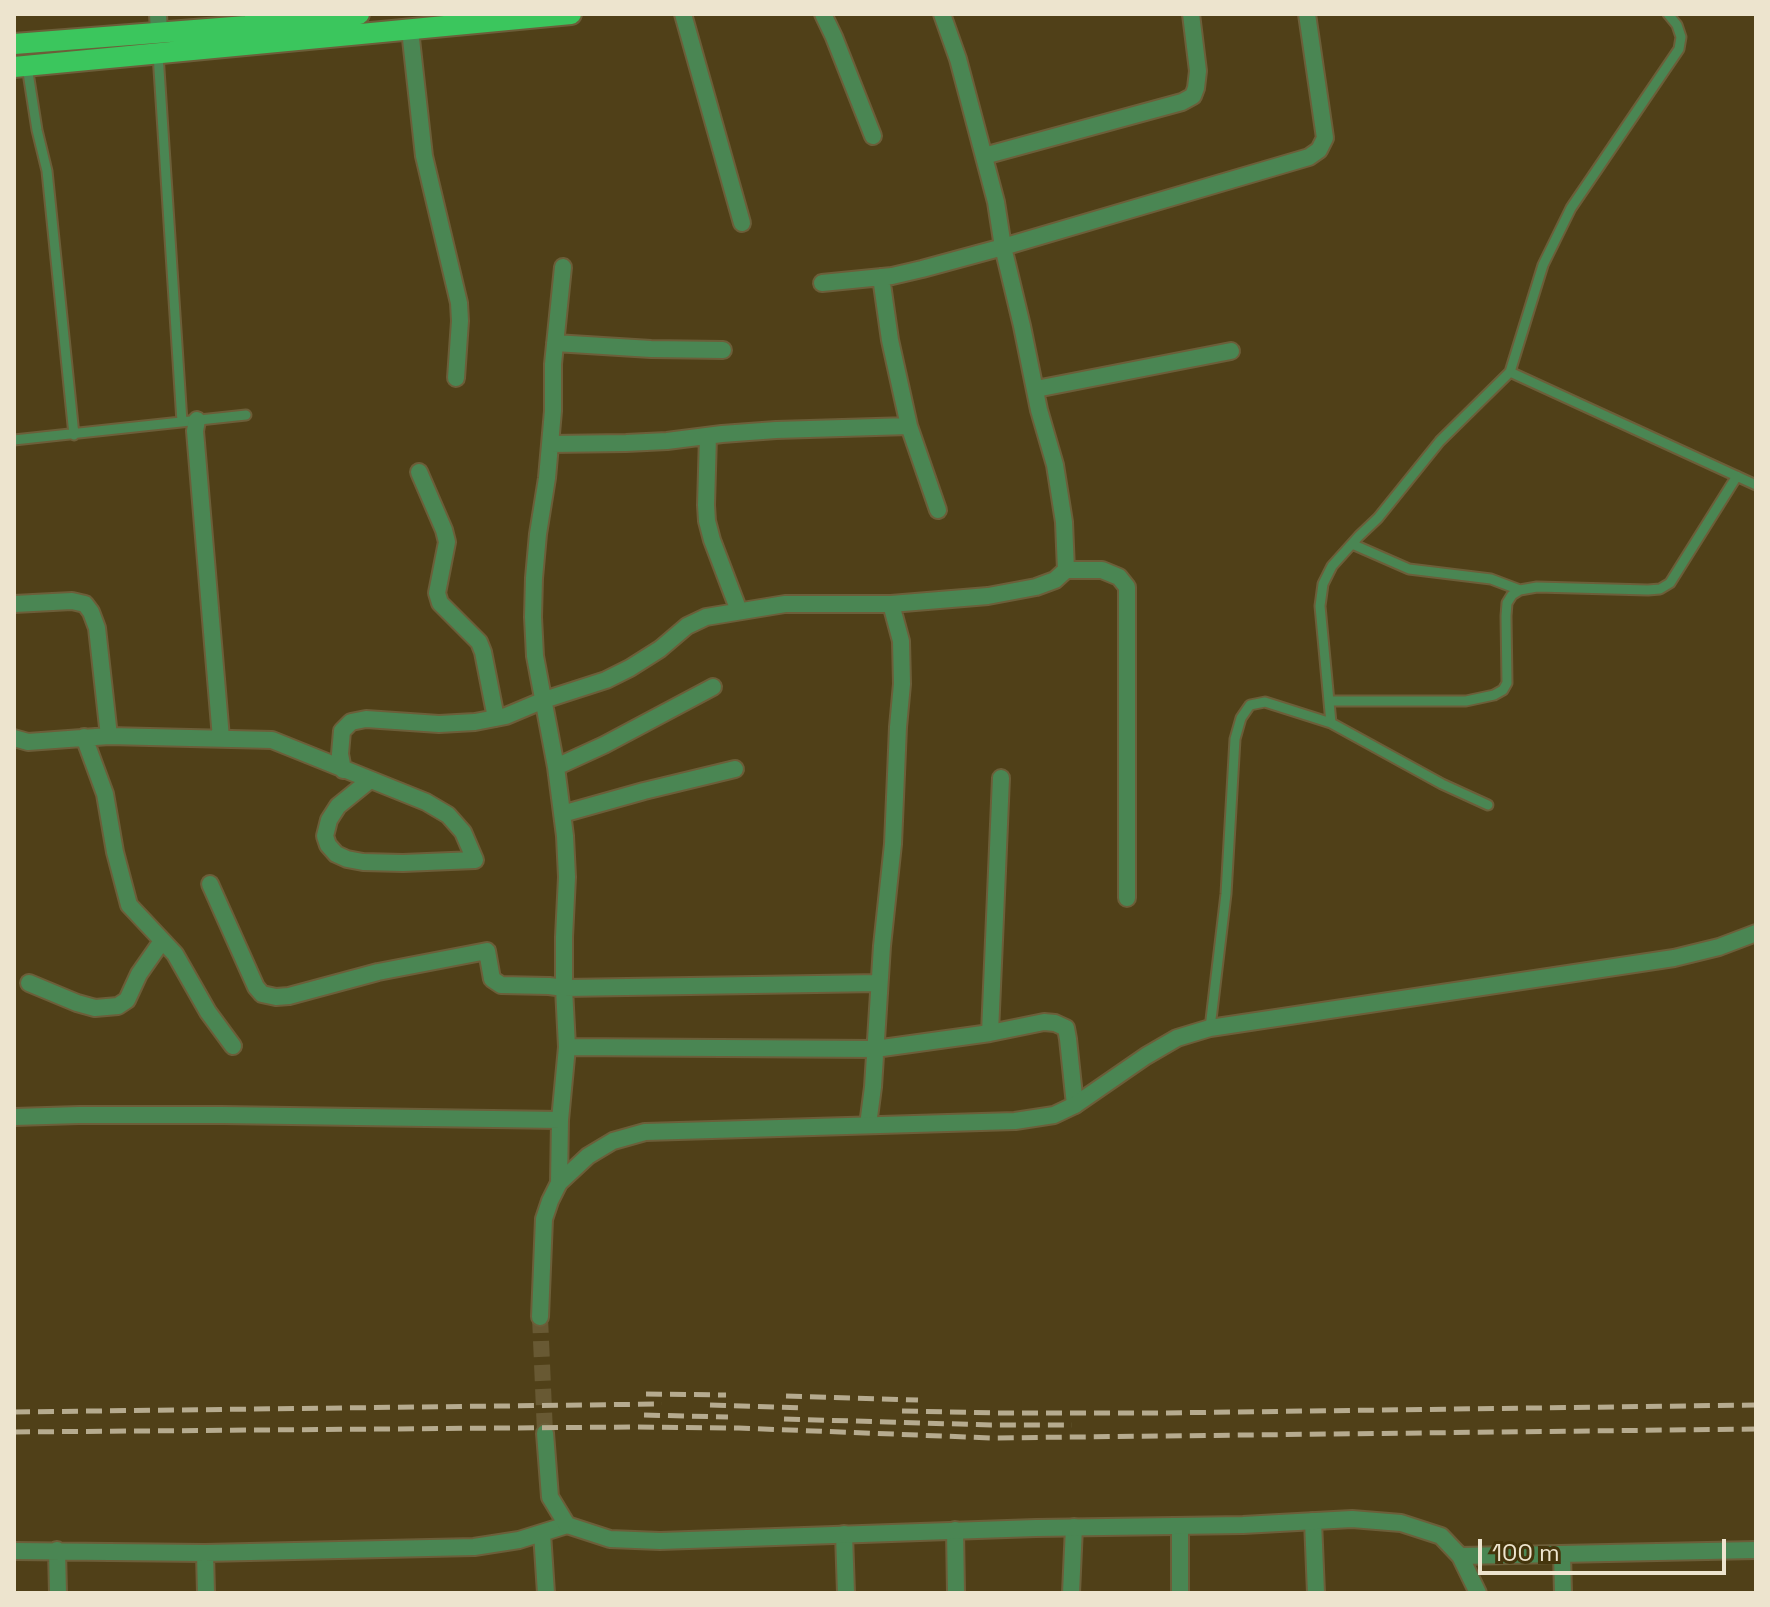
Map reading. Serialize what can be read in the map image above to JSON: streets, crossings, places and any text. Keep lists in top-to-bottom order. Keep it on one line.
{"scale_bar":"100 m"}
